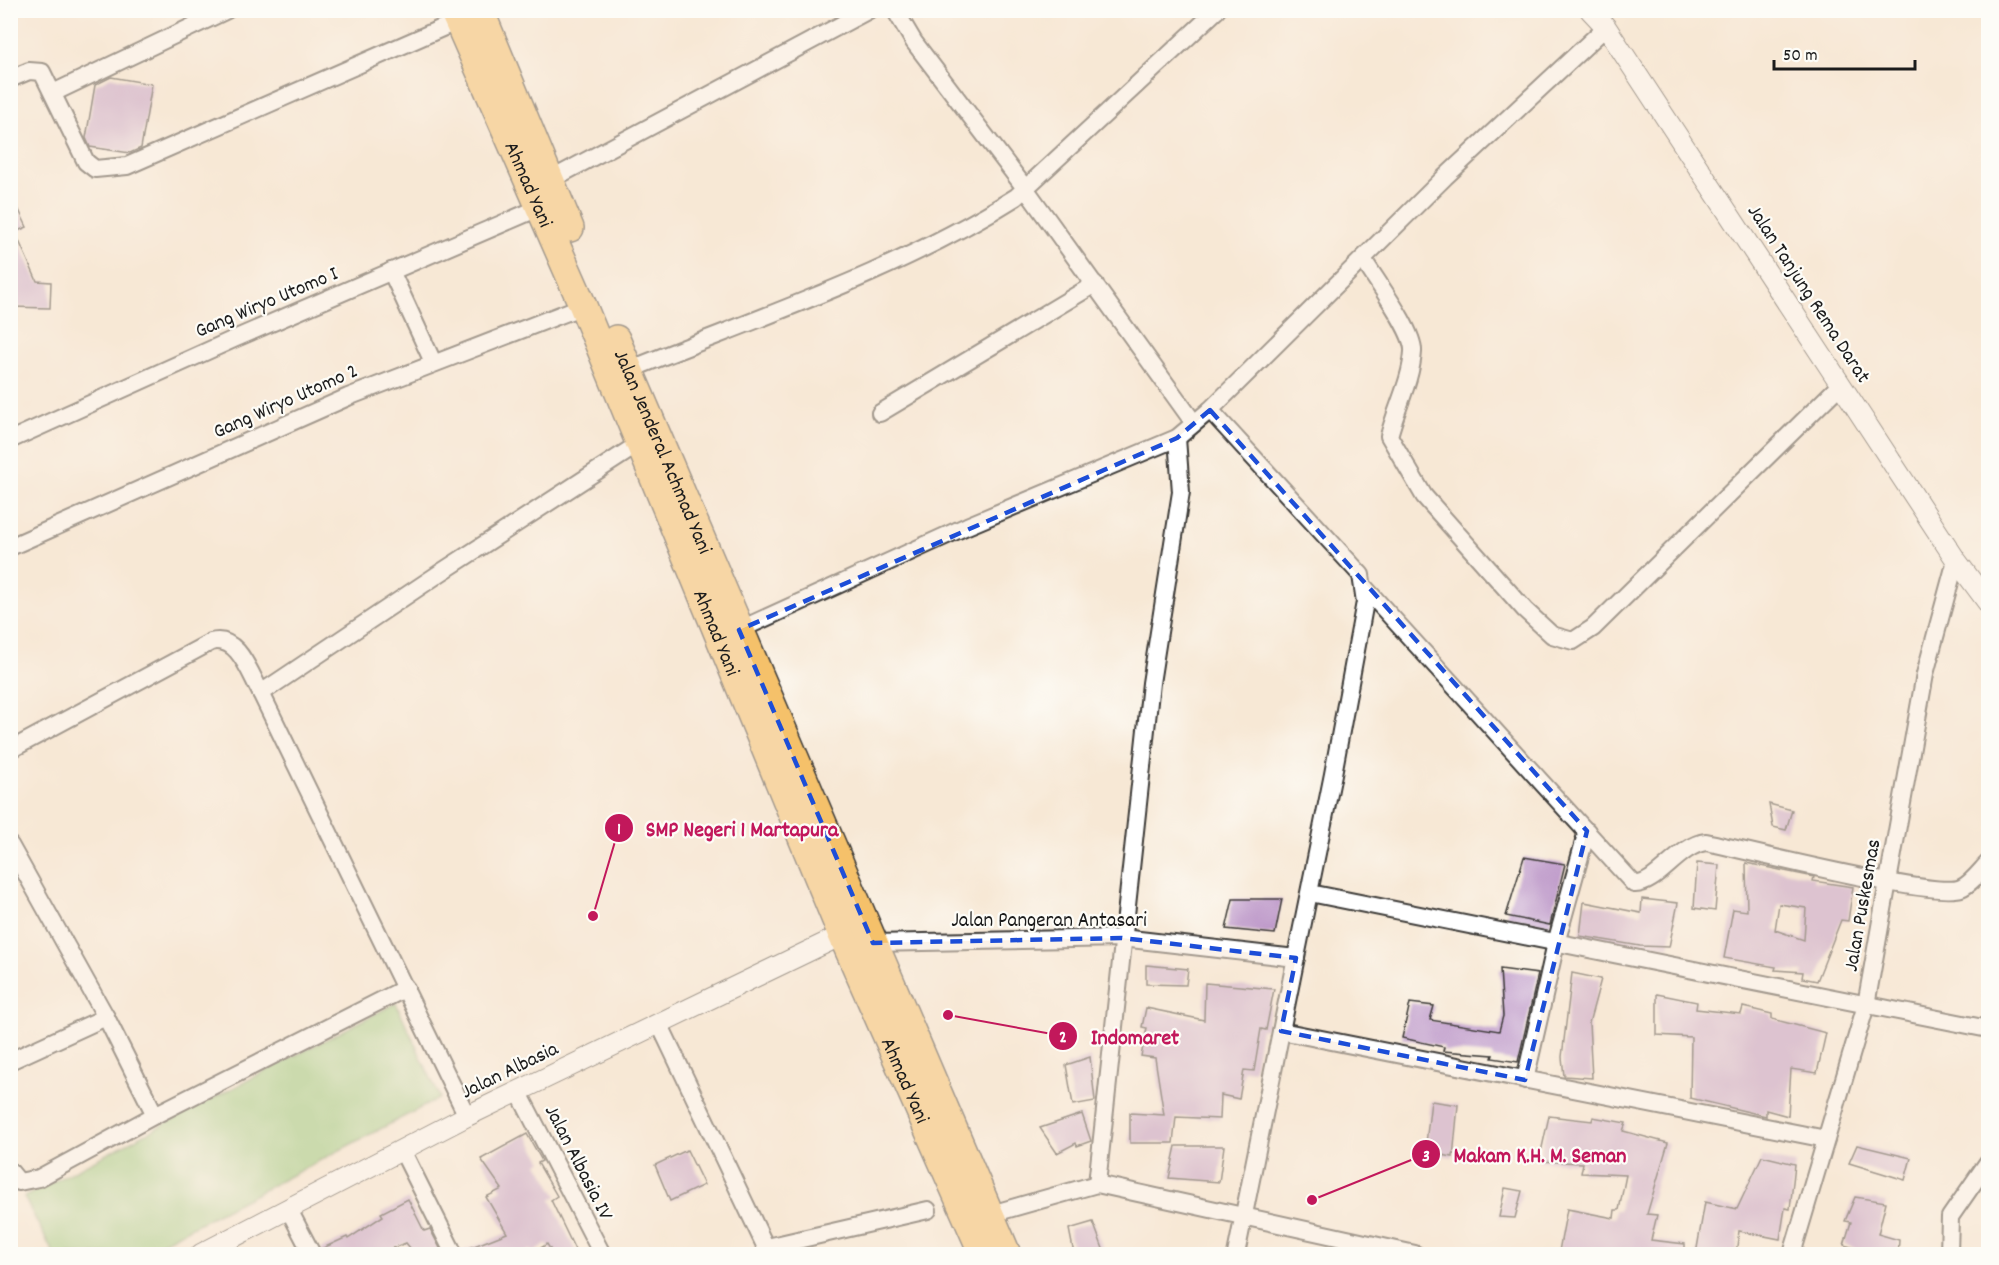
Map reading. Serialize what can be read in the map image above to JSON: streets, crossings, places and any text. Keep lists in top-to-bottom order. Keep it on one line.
{"streets":{"highway":["Ahmad Yani","Jalan Jenderal Achmad Yani"],"street":["Jalan Tanjung Rema Darat","Gang Wiryo Utomo I","Gang Wiryo Utomo 2","Jalan Puskesmas","Jalan Pangeran Antasari","Jalan Albasia","Jalan Albasia IV"]},"crossings":[["Ahmad Yani","Gang Wiryo Utomo I"],["Ahmad Yani","Gang Wiryo Utomo 2"],["Ahmad Yani","Jalan Jenderal Achmad Yani"],["Ahmad Yani","Jalan Albasia"],["Jalan Tanjung Rema Darat","Jalan Puskesmas"],["Jalan Jenderal Achmad Yani","Jalan Pangeran Antasari"],["Jalan Albasia","Jalan Albasia IV"]],"places":["SMP Negeri 1 Martapura","Indomaret","Makam K.H. M. Seman"],"scale_bar":"50 m"}
